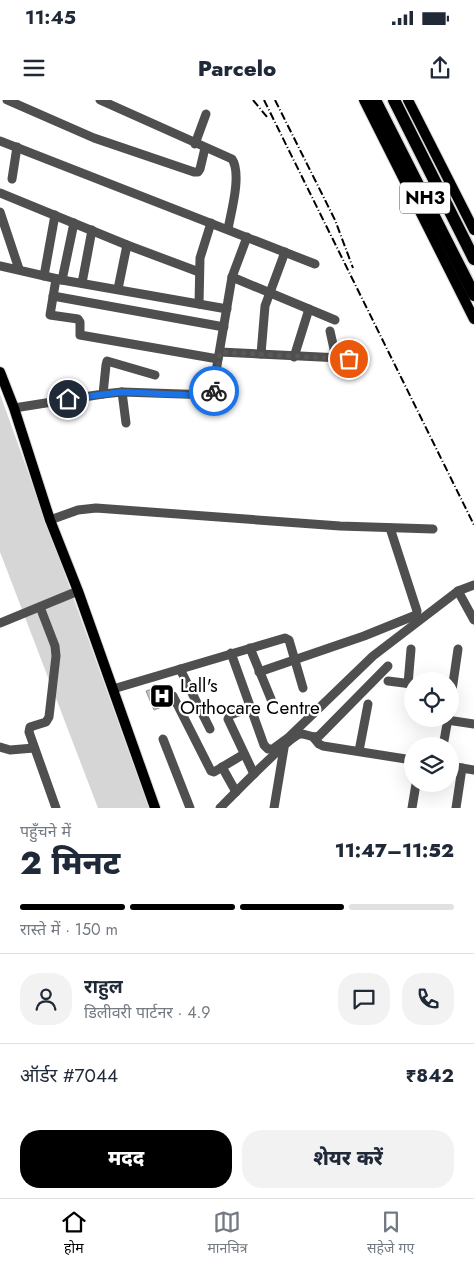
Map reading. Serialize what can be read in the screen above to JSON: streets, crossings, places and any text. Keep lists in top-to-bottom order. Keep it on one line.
{"streets":{"highway":["NH3"]},"places":{"hospital":["Lall's Orthocare Centre"]},"page":{"status":"11:45","header":"Parcelo","heading":["2 मिनट","पहुँचने में","11:47–11:52"],"panel":["राहुल","डिलीवरी पार्टनर · 4.9","ऑर्डर #7044","₹842"],"bar":"रास्ते में · 150 m","buttons":["मदद","शेयर करें"],"tabs":["होम","मानचित्र","सहेजे गए"]}}
